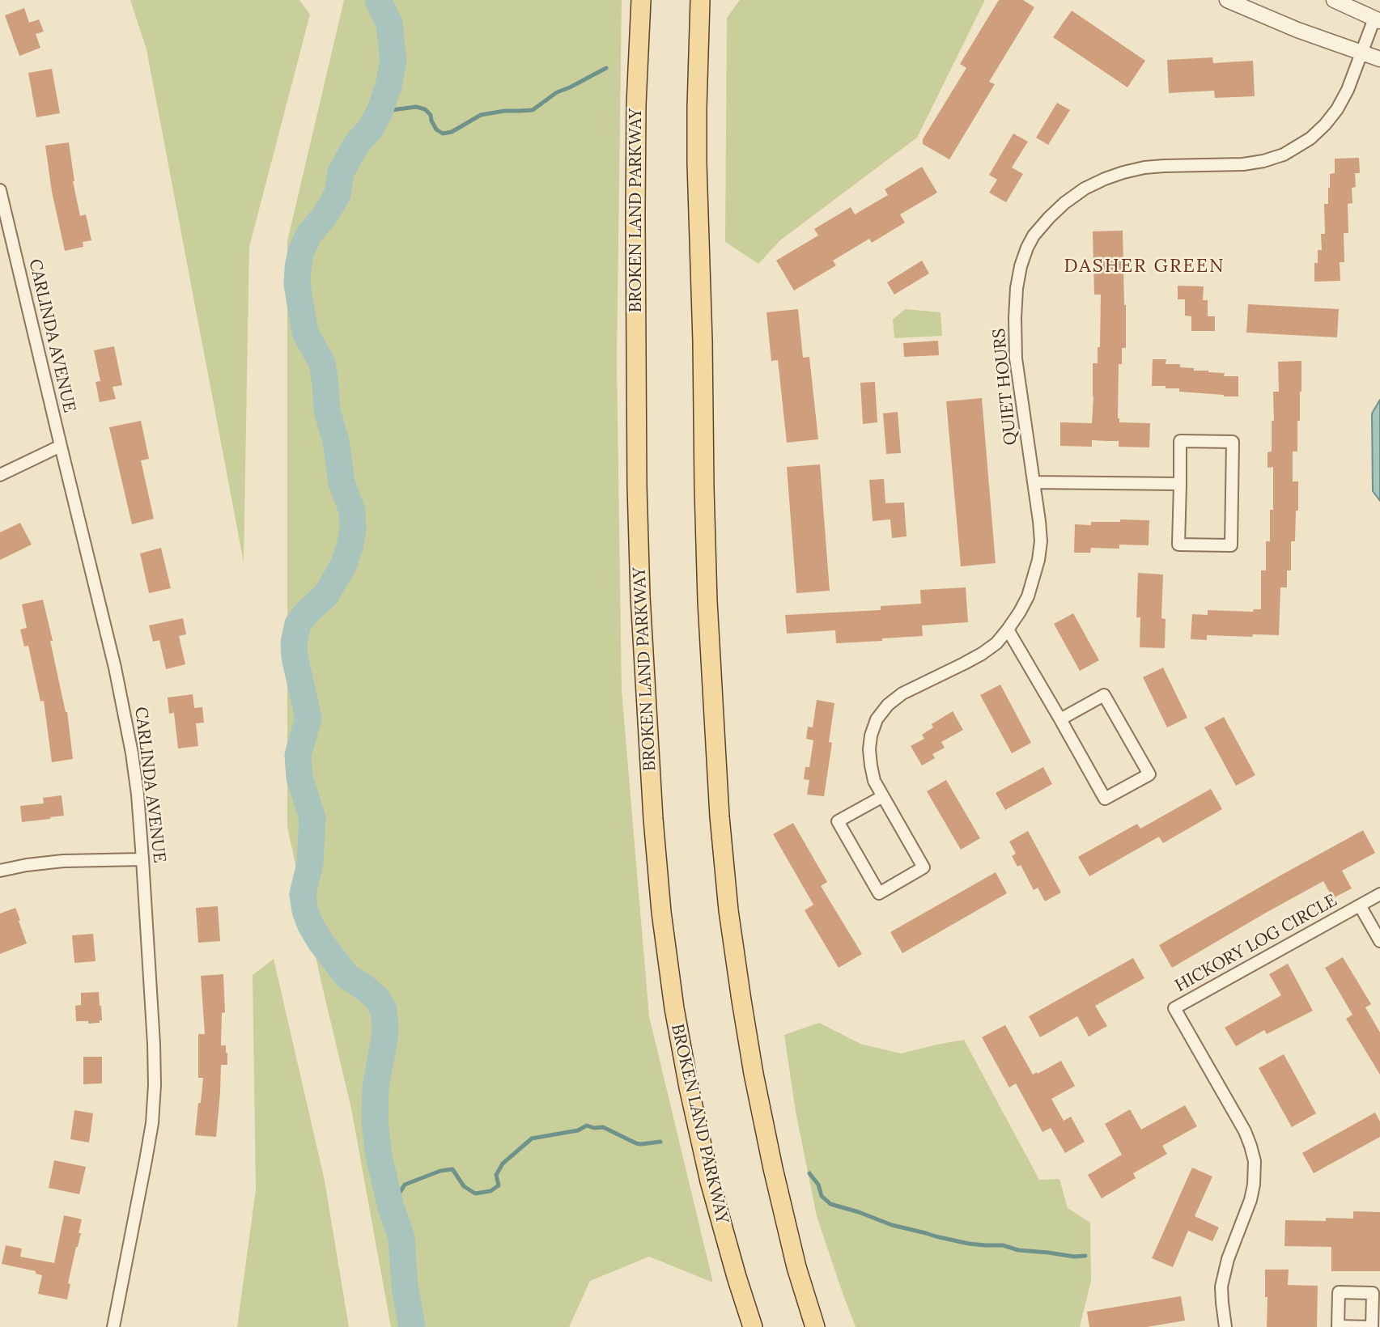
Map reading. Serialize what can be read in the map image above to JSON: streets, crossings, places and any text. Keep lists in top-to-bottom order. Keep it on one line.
{"streets":{"main road":["BROKEN LAND PARKWAY"],"street":["CARLINDA AVENUE","QUIET HOURS","HICKORY LOG CIRCLE"]},"districts":["DASHER GREEN"]}
